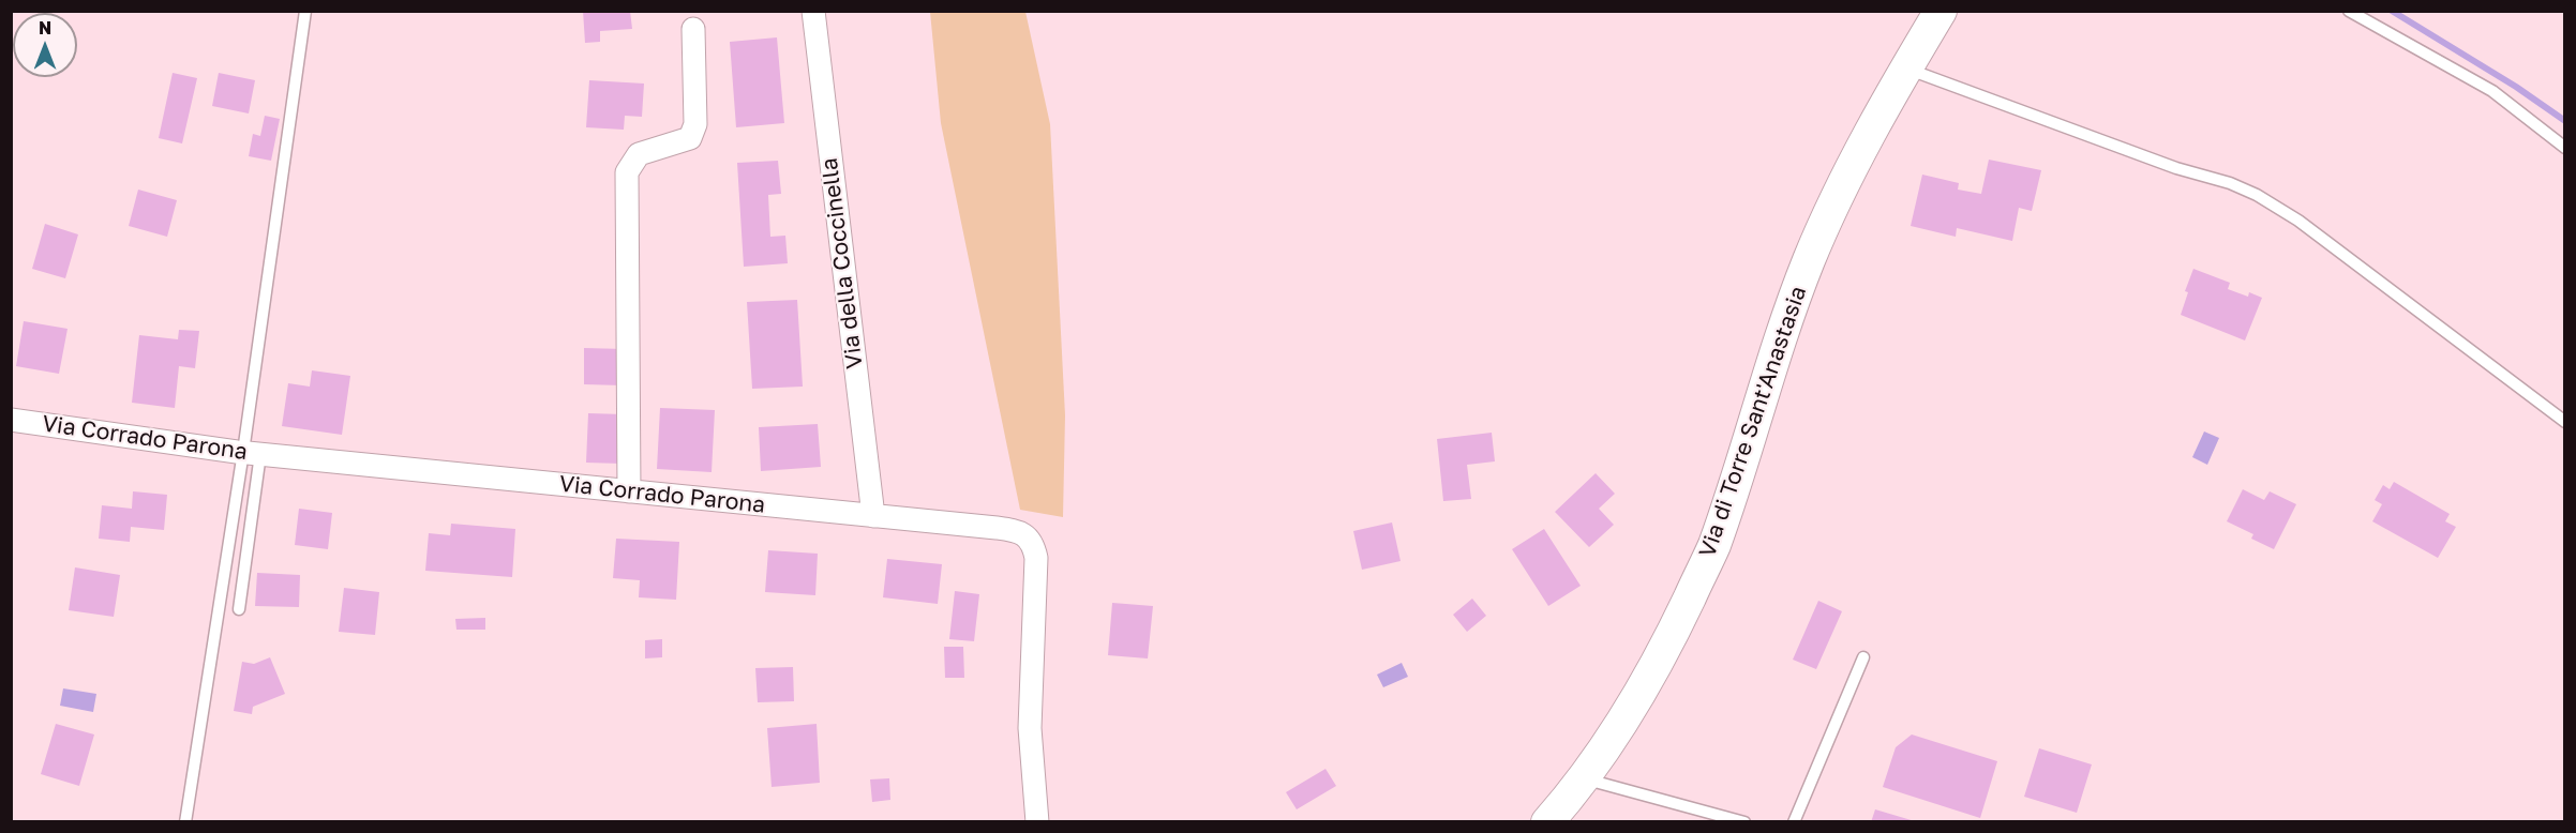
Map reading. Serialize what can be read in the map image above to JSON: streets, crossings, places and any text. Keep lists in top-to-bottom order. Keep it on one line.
{"streets":{"street":["Via della Coccinella","Via di Torre Sant'Anastasia","Via Corrado Parona"]},"crossings":[["Via della Coccinella","Via Corrado Parona"]],"north":"top"}
